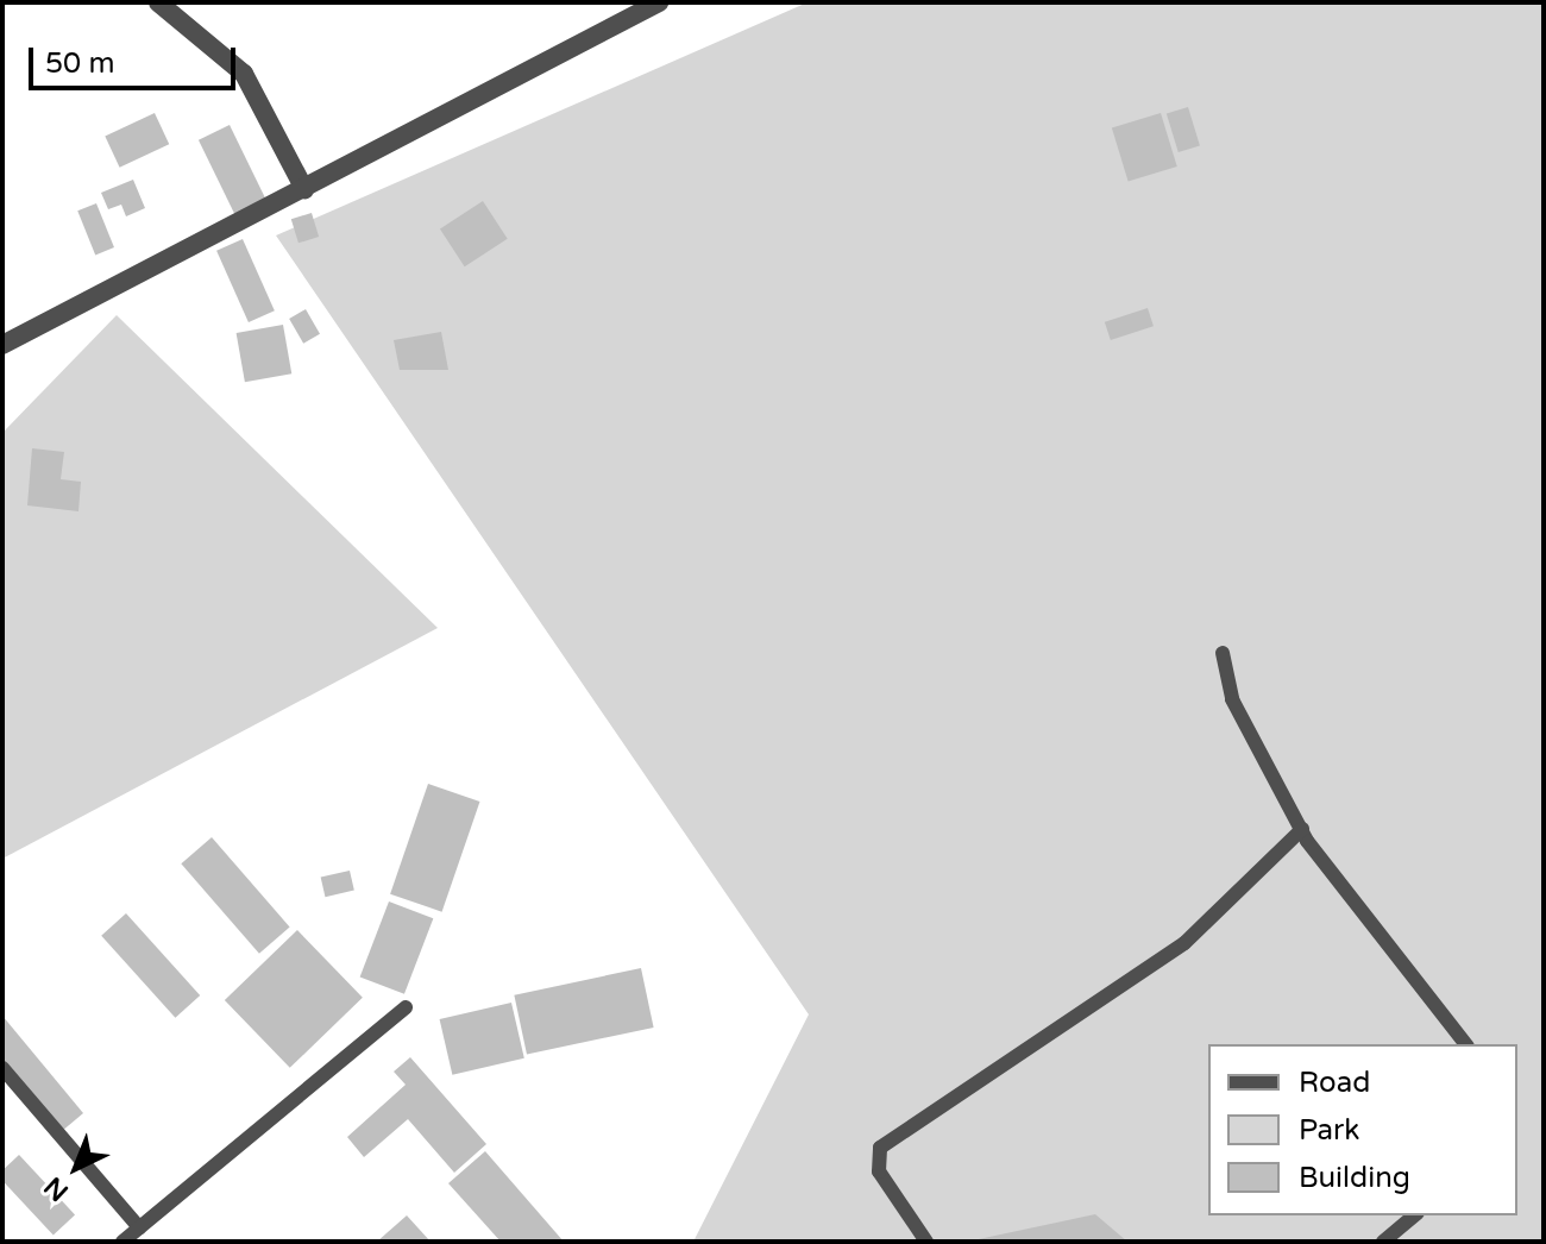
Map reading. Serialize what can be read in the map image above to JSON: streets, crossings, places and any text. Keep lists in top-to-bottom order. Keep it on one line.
{"legend":["Road","Park","Building"],"scale_bar":"50 m","north":"bottom left"}
